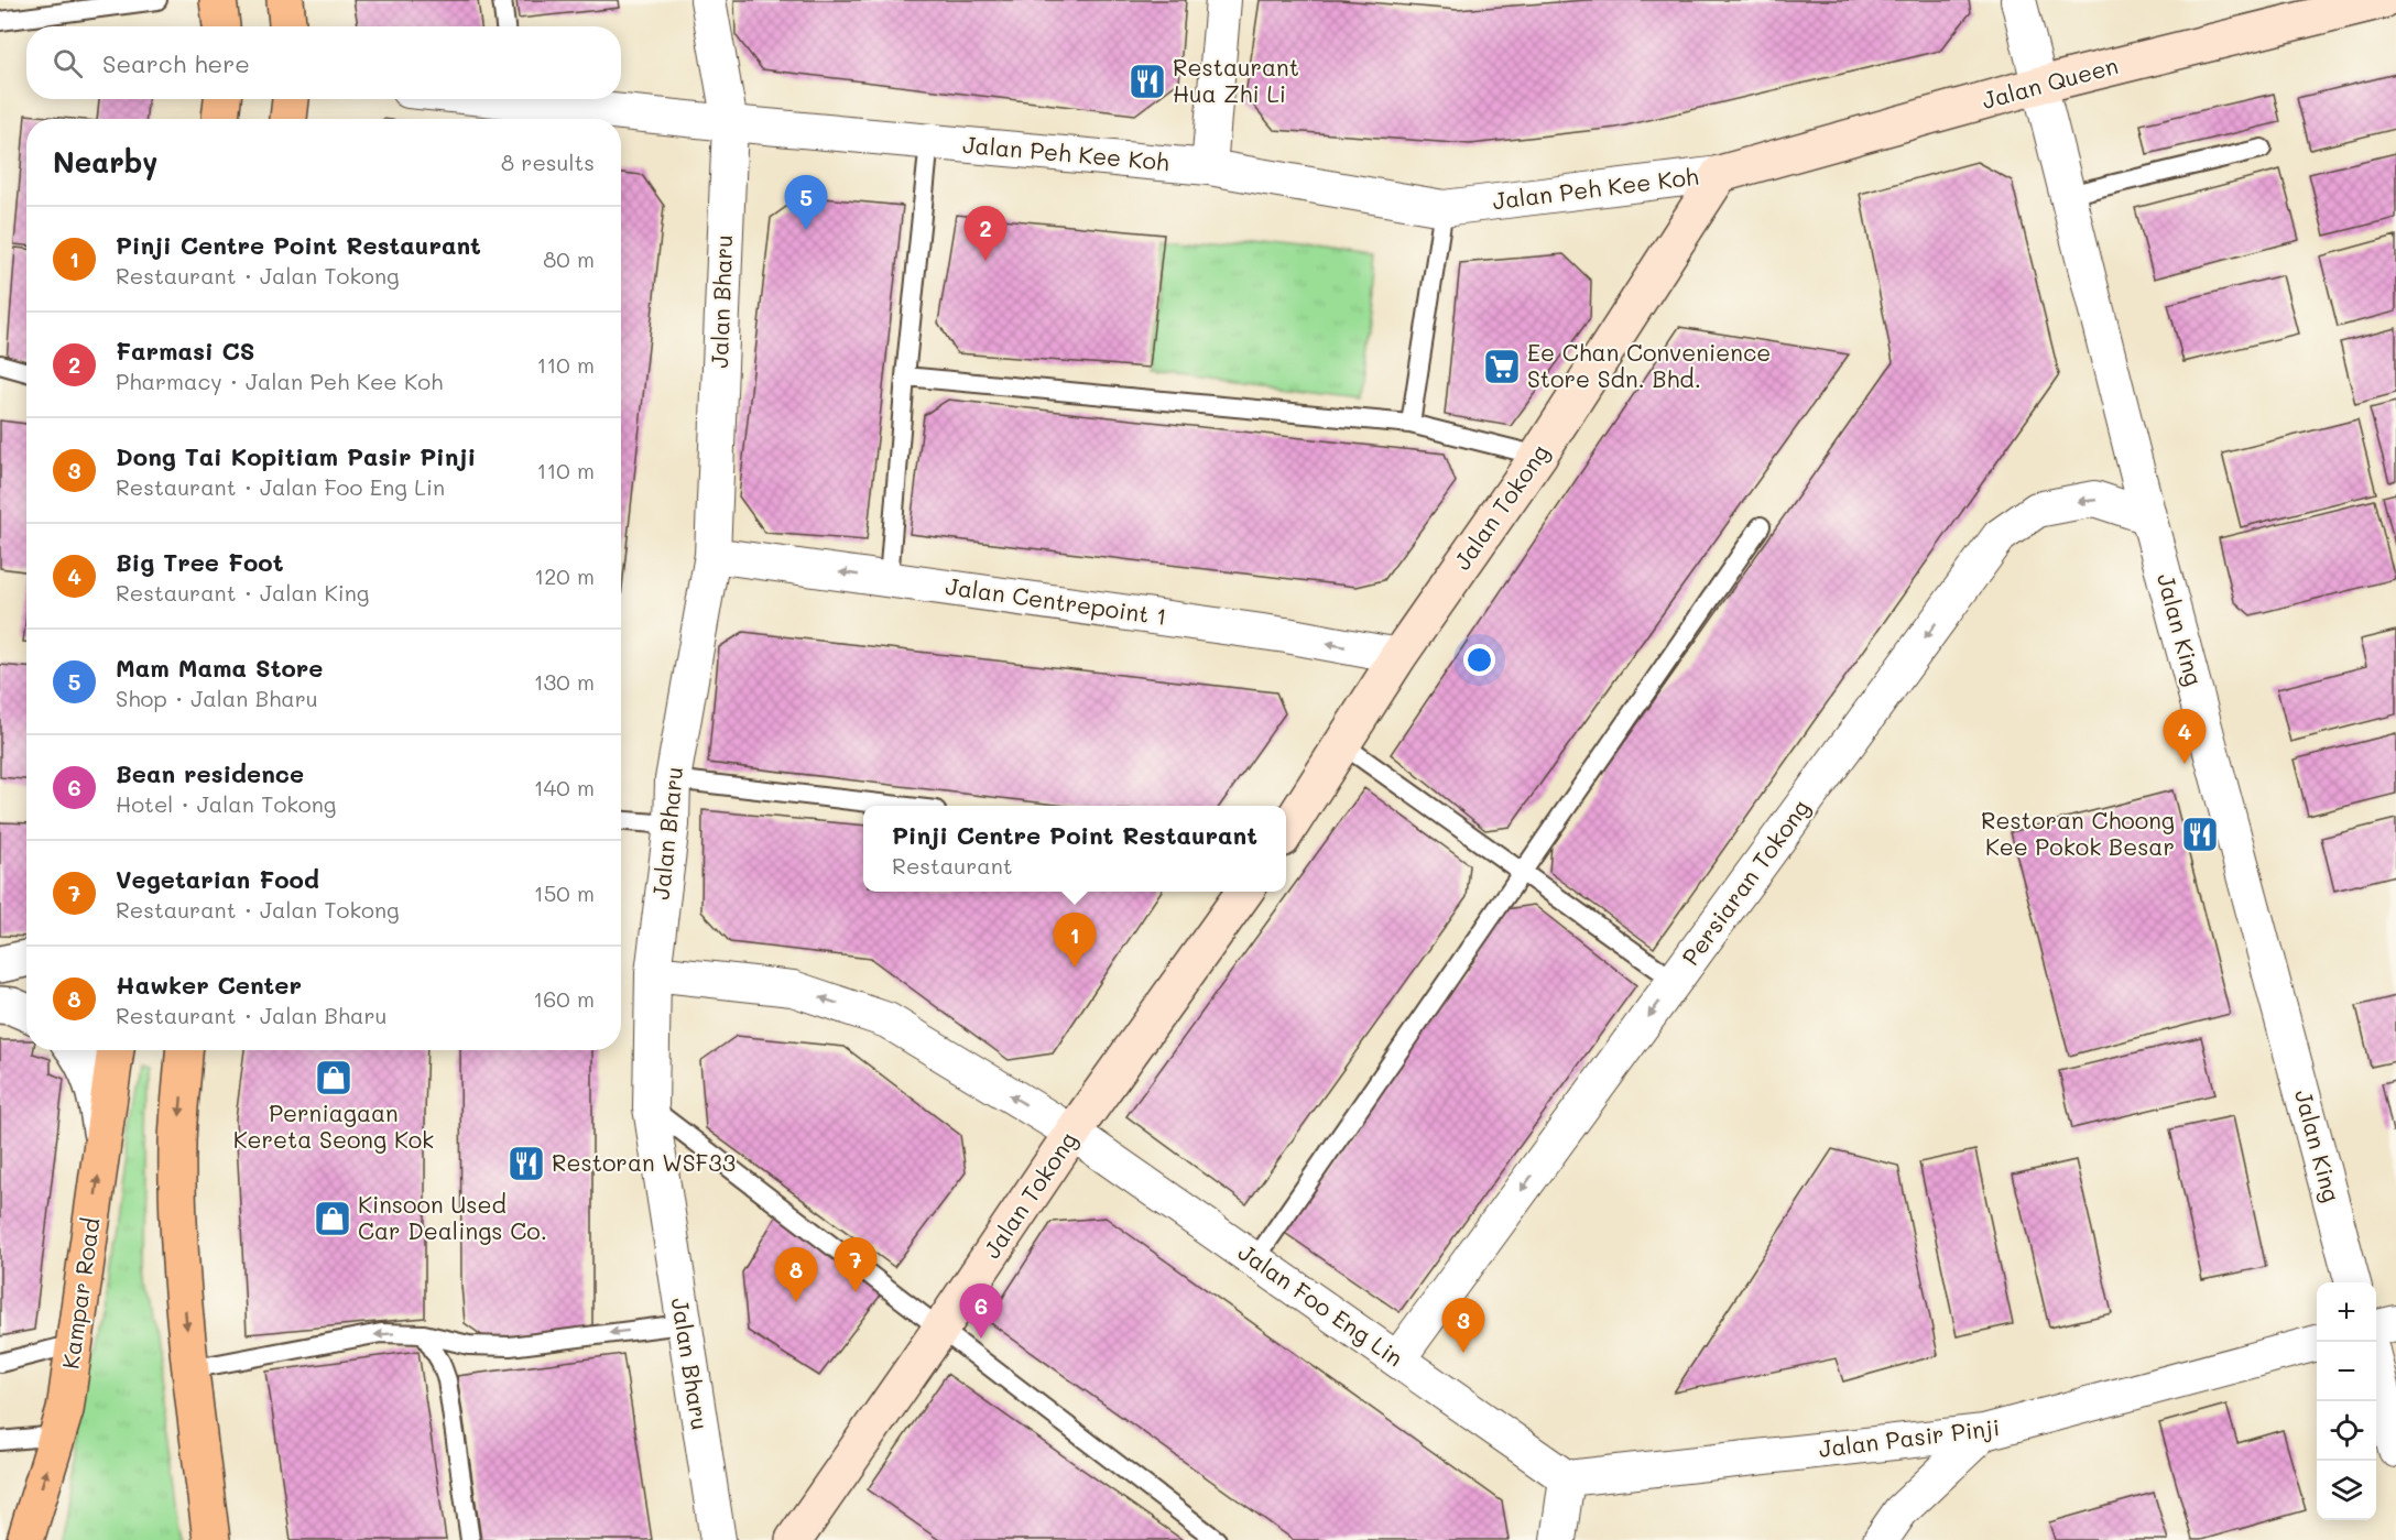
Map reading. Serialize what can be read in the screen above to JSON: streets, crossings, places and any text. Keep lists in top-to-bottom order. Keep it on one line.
{"streets":{"main road":["Jalan Queen","Jalan Tokong","Kampar Road"],"street":["Jalan Peh Kee Koh","Jalan Bharu","Jalan Centrepoint 1","Jalan King","Persiaran Tokong","Jalan Foo Eng Lin","Jalan Pasir Pinji"]},"crossings":[["Jalan Queen","Jalan Peh Kee Koh"],["Jalan Queen","Jalan Tokong"],["Jalan Queen","Jalan King"],["Jalan Peh Kee Koh","Jalan Bharu"],["Jalan Peh Kee Koh","Jalan Tokong"],["Jalan Bharu","Jalan Centrepoint 1"],["Jalan Bharu","Jalan Foo Eng Lin"],["Jalan Tokong","Jalan Centrepoint 1"],["Jalan Tokong","Jalan Foo Eng Lin"],["Jalan King","Persiaran Tokong"],["Persiaran Tokong","Jalan Foo Eng Lin"],["Jalan Foo Eng Lin","Jalan Pasir Pinji"]],"one_way":["Jalan Centrepoint 1","Persiaran Tokong","Jalan Foo Eng Lin"],"places":{"restaurant":["Restaurant Hua Zhi Li","Restoran Choong Kee Pokok Besar","Restoran WSF33"],"supermarket":["Ee Chan Convenience Store Sdn. Bhd."],"shop":["Perniagaan Kereta Seong Kok","Kinsoon Used Car Dealings Co."]},"page":{"search":"Search here","heading":["Nearby","8 results"],"pins":["5","2","4","1","7","8","6","3"],"list":[{"mark":"1","name":"Pinji Centre Point Restaurant","note":"Restaurant · Jalan Tokong","value":"80 m"},{"mark":"2","name":"Farmasi CS","note":"Pharmacy · Jalan Peh Kee Koh","value":"110 m"},{"mark":"3","name":"Dong Tai Kopitiam Pasir Pinji","note":"Restaurant · Jalan Foo Eng Lin","value":"110 m"},{"mark":"4","name":"Big Tree Foot","note":"Restaurant · Jalan King","value":"120 m"},{"mark":"5","name":"Mam Mama Store","note":"Shop · Jalan Bharu","value":"130 m"},{"mark":"6","name":"Bean residence","note":"Hotel · Jalan Tokong","value":"140 m"},{"mark":"7","name":"Vegetarian Food","note":"Restaurant · Jalan Tokong","value":"150 m"},{"mark":"8","name":"Hawker Center","note":"Restaurant · Jalan Bharu","value":"160 m"}],"popup":["Pinji Centre Point Restaurant","Restaurant"],"map_buttons":["+","−"]}}
